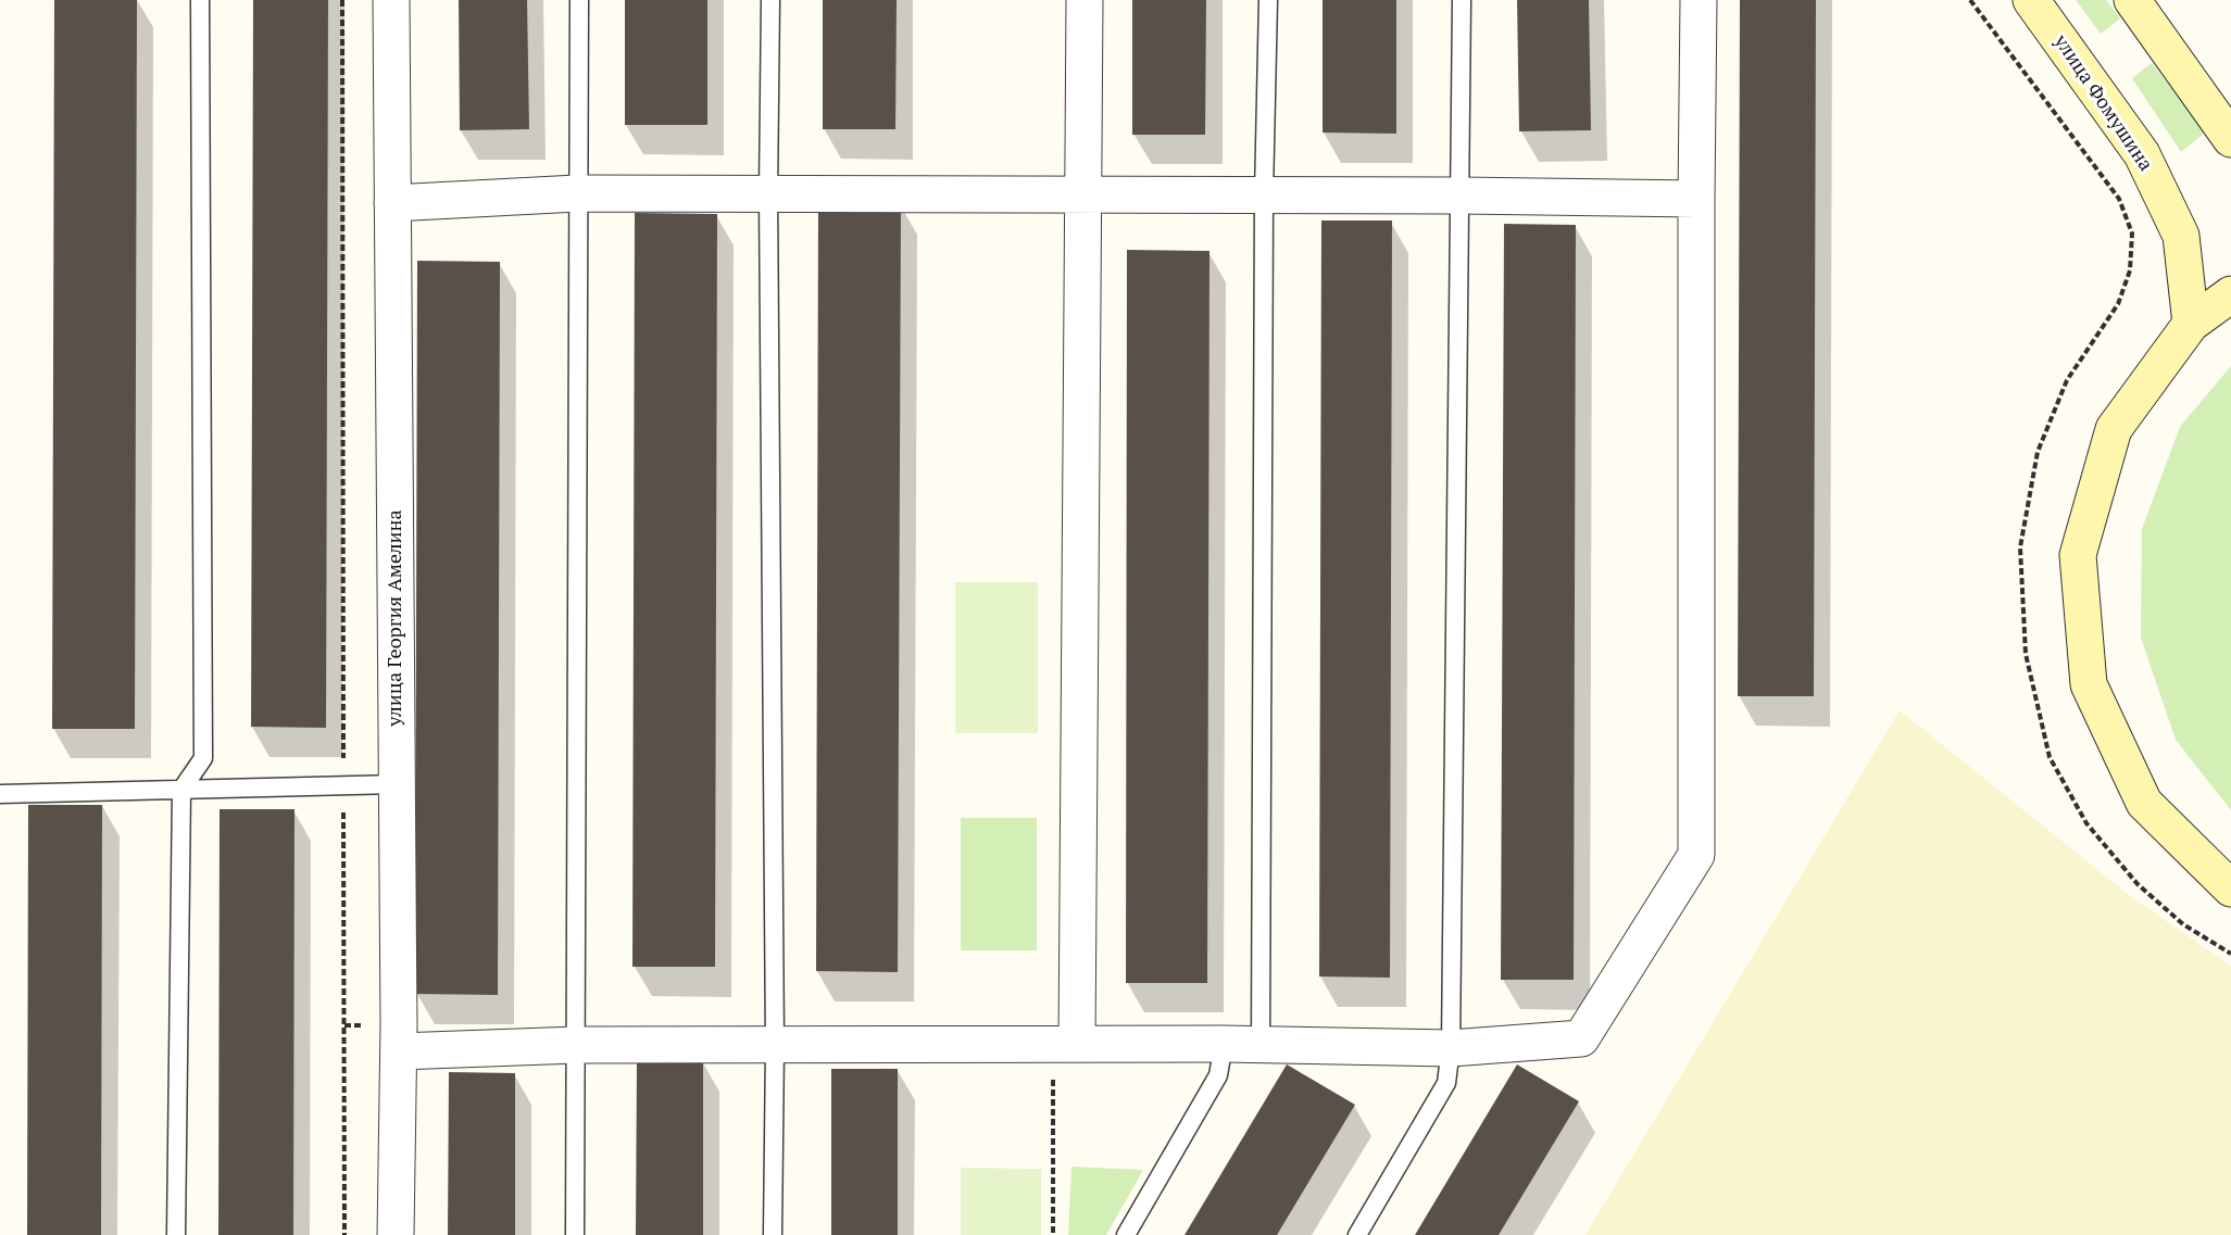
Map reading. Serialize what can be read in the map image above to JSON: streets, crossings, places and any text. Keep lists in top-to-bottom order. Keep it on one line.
{"streets":{"main road":["улица Фомушина"],"street":["улица Георгия Амелина"]}}
